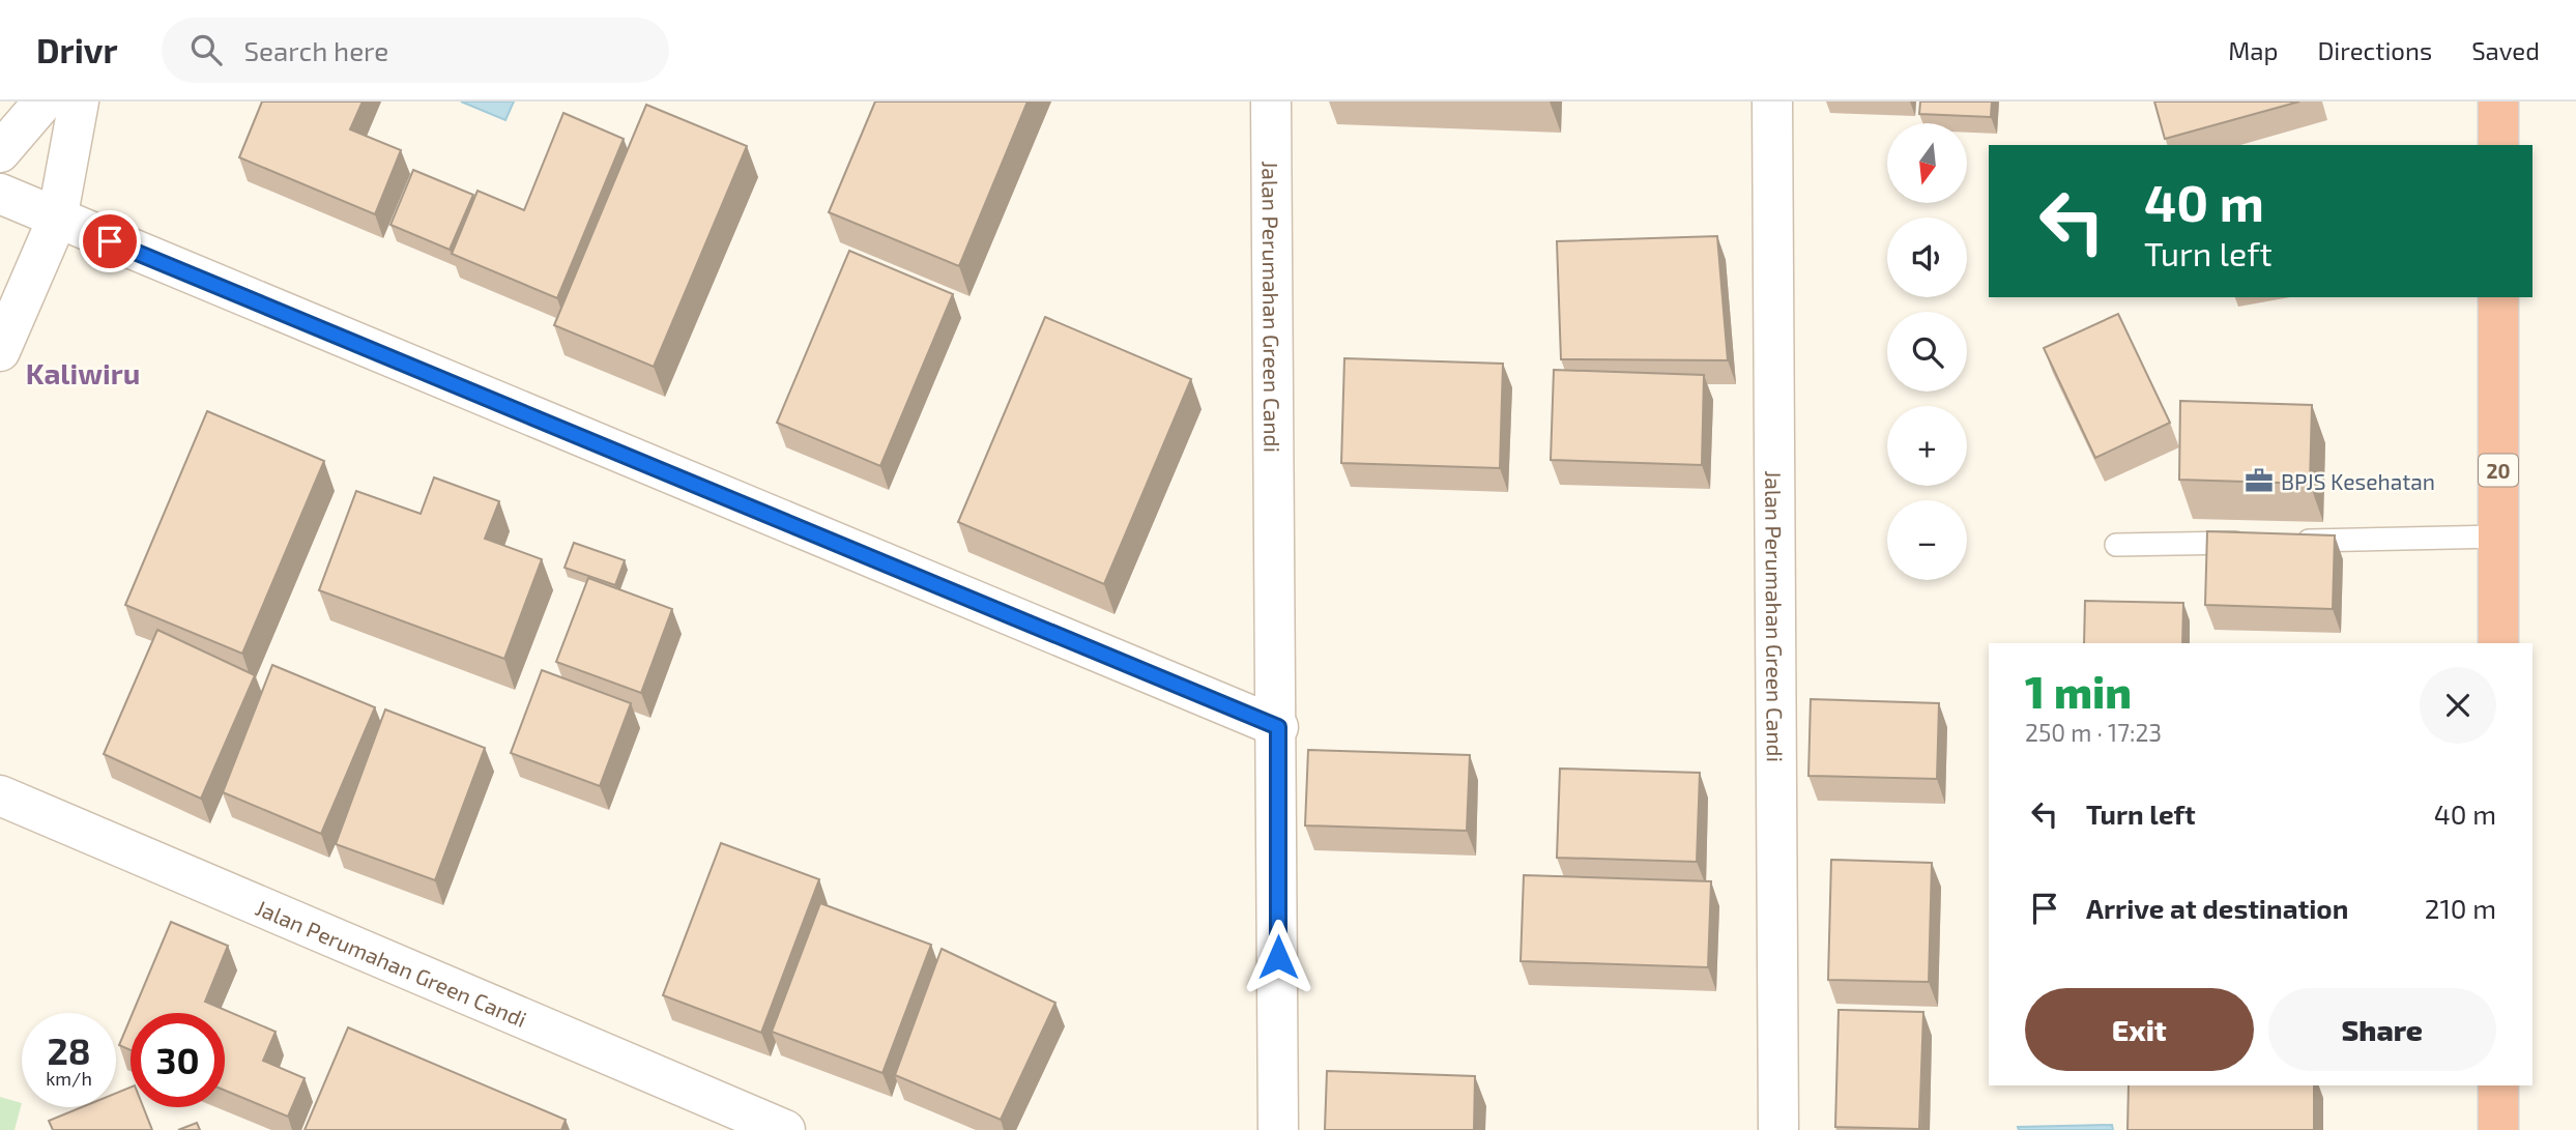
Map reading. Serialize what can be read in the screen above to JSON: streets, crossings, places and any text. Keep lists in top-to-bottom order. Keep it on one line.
{"streets":{"highway":["20"],"street":["Jalan Perumahan Green Candi"]},"districts":["Kaliwiru"],"places":{"office":["BPJS Kesehatan"]},"north":"bottom","page":{"header":"Drivr","search":"Search here","nav":["Map","Directions","Saved"],"map_buttons":["+","−"],"turn":["40 m","Turn left"],"heading":["1 min","250 m · 17:23"],"list":[{"name":"Turn left","value":"40 m"},{"name":"Arrive at destination","value":"210 m"}],"buttons":["Exit","Share"],"speed":"28 km/h","limit":"30"}}
